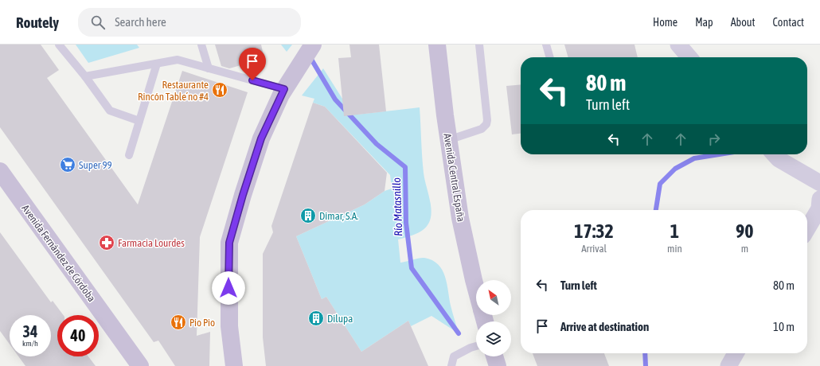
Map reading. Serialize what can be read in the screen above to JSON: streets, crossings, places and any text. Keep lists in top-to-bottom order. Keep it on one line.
{"streets":{"main road":["Avenida Central España","Avenida Fernández de Córdoba"]},"water":["Río Matasnillo"],"places":{"restaurant":["Restaurante Rincón Table´no #4","Pio Pio"],"supermarket":["Super 99"],"building":["Dimar, S.A.","Dilupa"],"pharmacy":["Farmacia Lourdes"]},"north":"top left","page":{"header":"Routely","search":"Search here","nav":["Home","Map","About","Contact"],"turn":["80 m","Turn left"],"eta":["17:32","Arrival","1","min","90","m"],"list":[{"name":"Turn left","value":"80 m"},{"name":"Arrive at destination","value":"10 m"}],"speed":"34 km/h","limit":"40"}}
